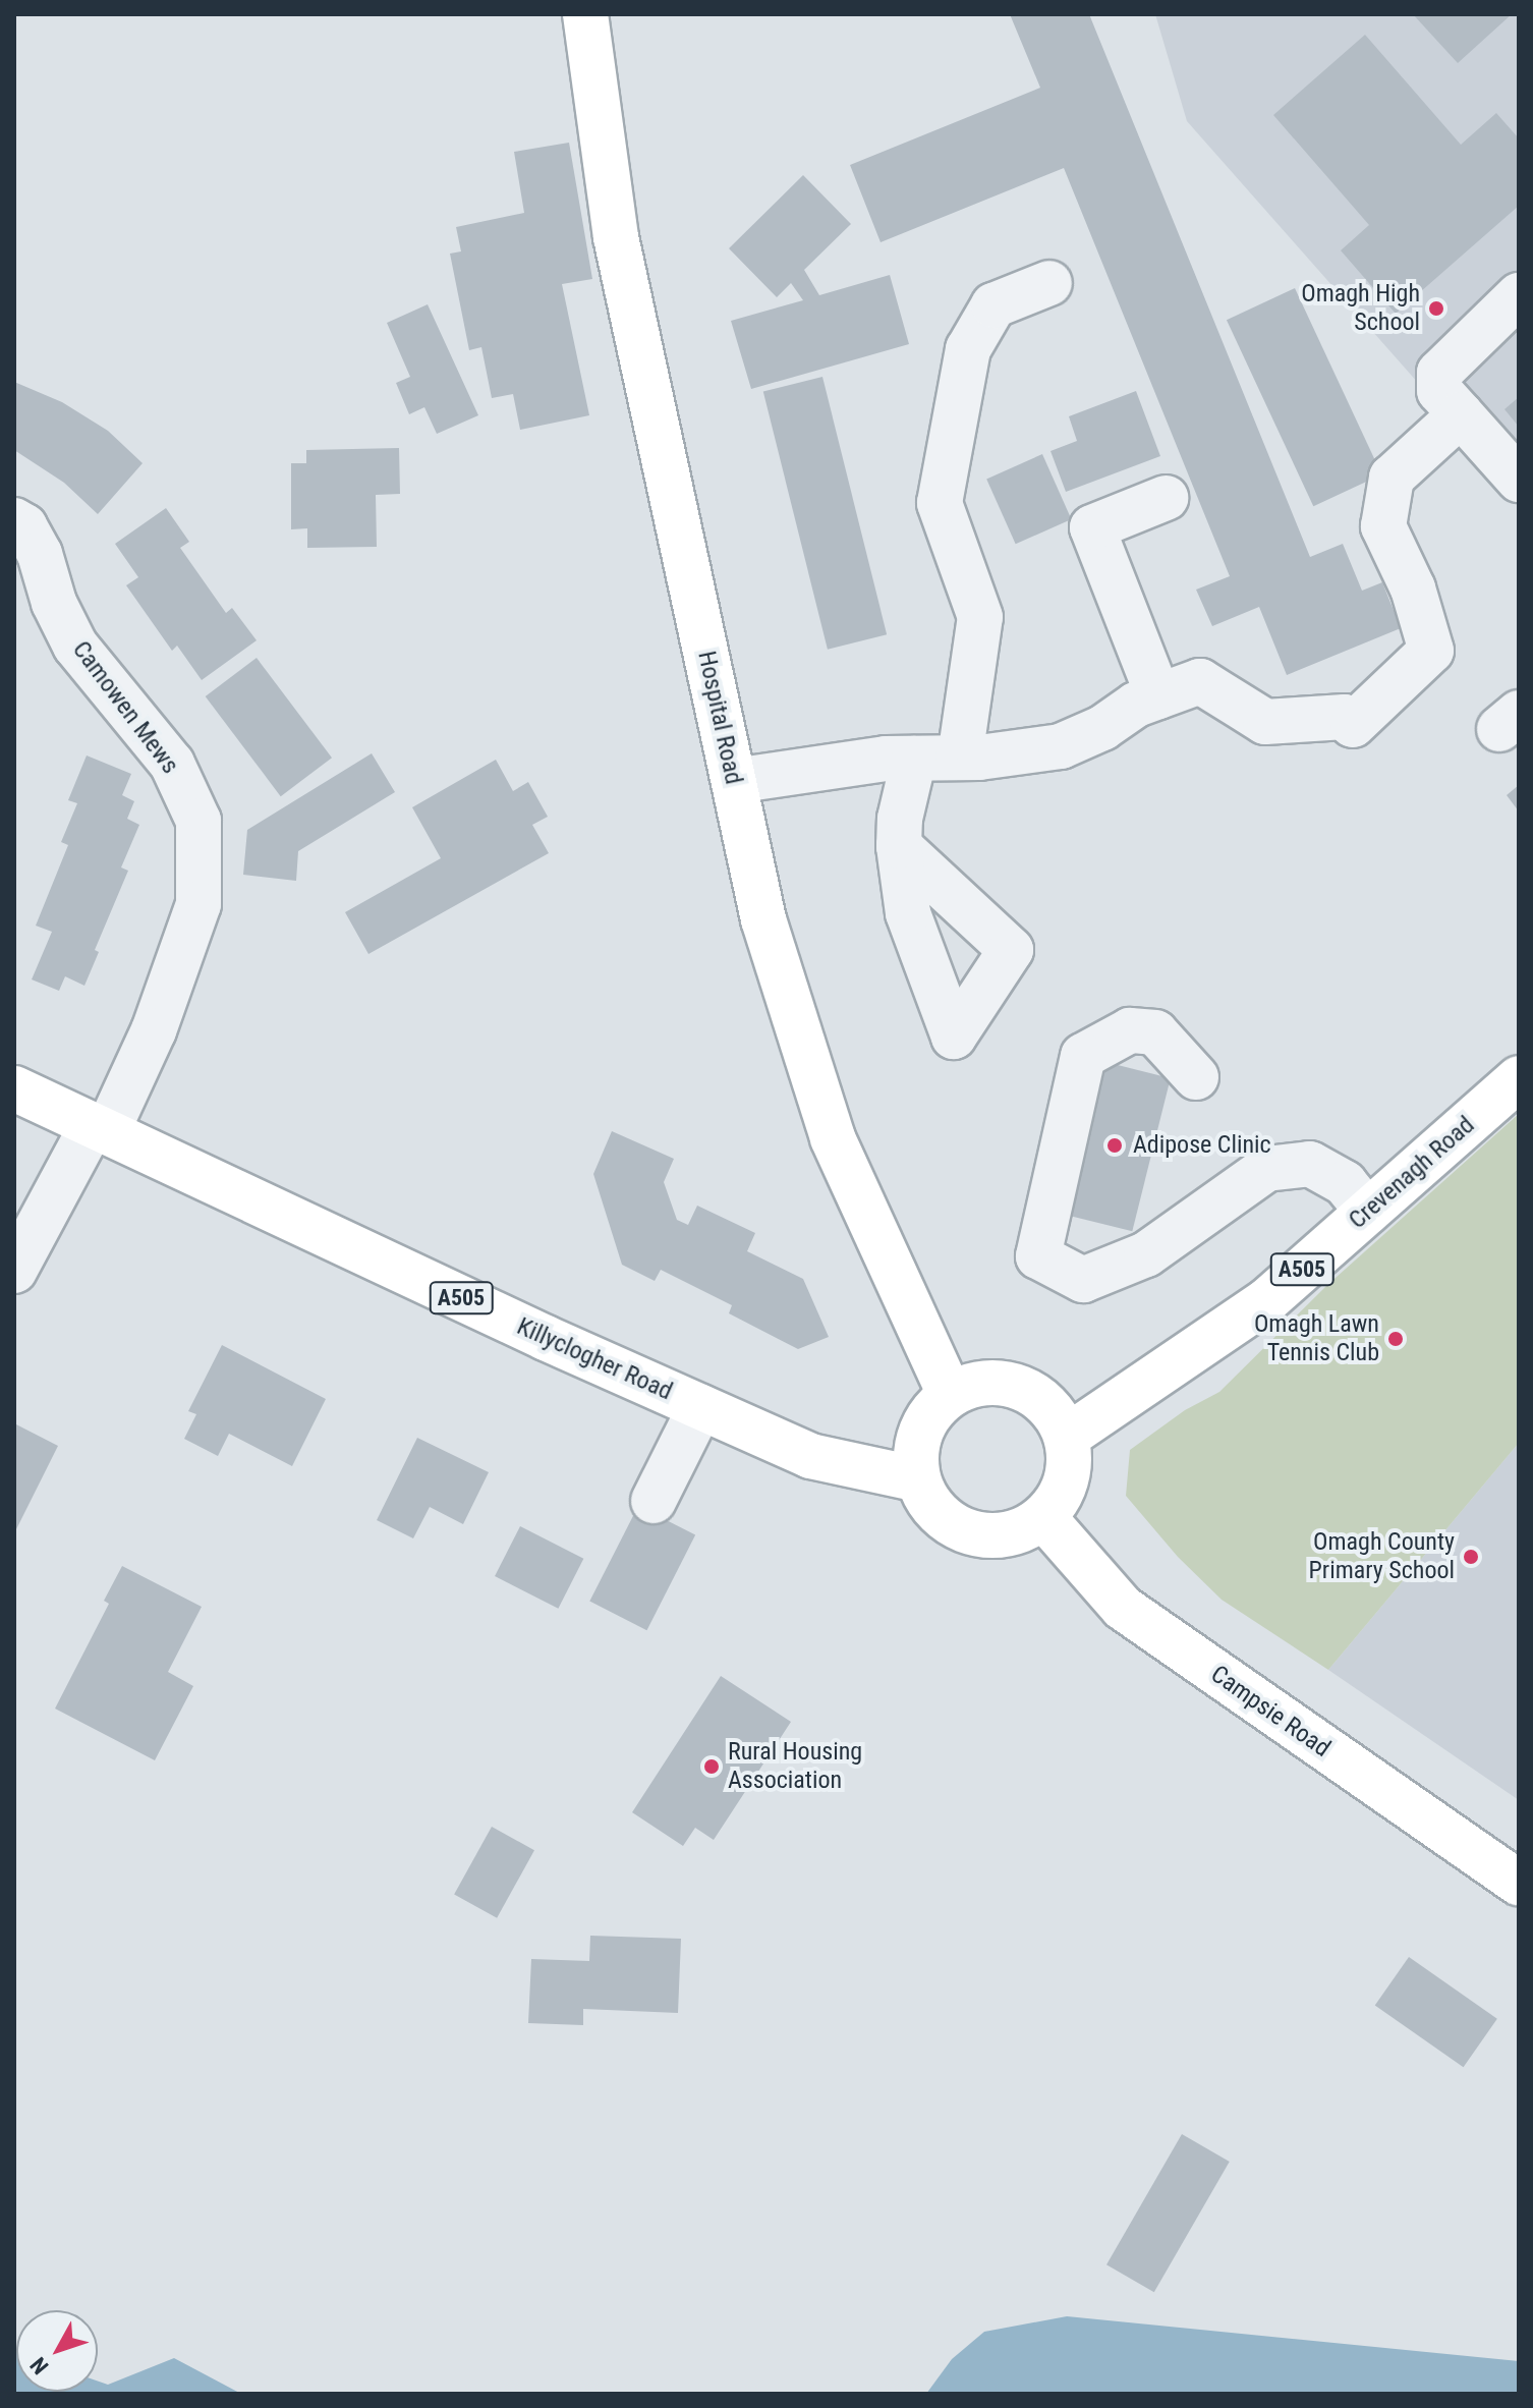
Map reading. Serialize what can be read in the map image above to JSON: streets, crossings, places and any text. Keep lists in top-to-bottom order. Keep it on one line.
{"streets":{"main road":["Hospital Road","Crevenagh Road","A505","Killyclogher Road","Campsie Road"],"street":["Camowen Mews"]},"crossings":[["Camowen Mews","Killyclogher Road"],["Hospital Road","Crevenagh Road"],["Hospital Road","Killyclogher Road"],["Hospital Road","Campsie Road"],["Crevenagh Road","Killyclogher Road"],["Crevenagh Road","Campsie Road"],["Killyclogher Road","Campsie Road"]],"places":["Omagh High School","Adipose Clinic","Omagh Lawn Tennis Club","Omagh County Primary School","Rural Housing Association"],"north":"bottom left"}
